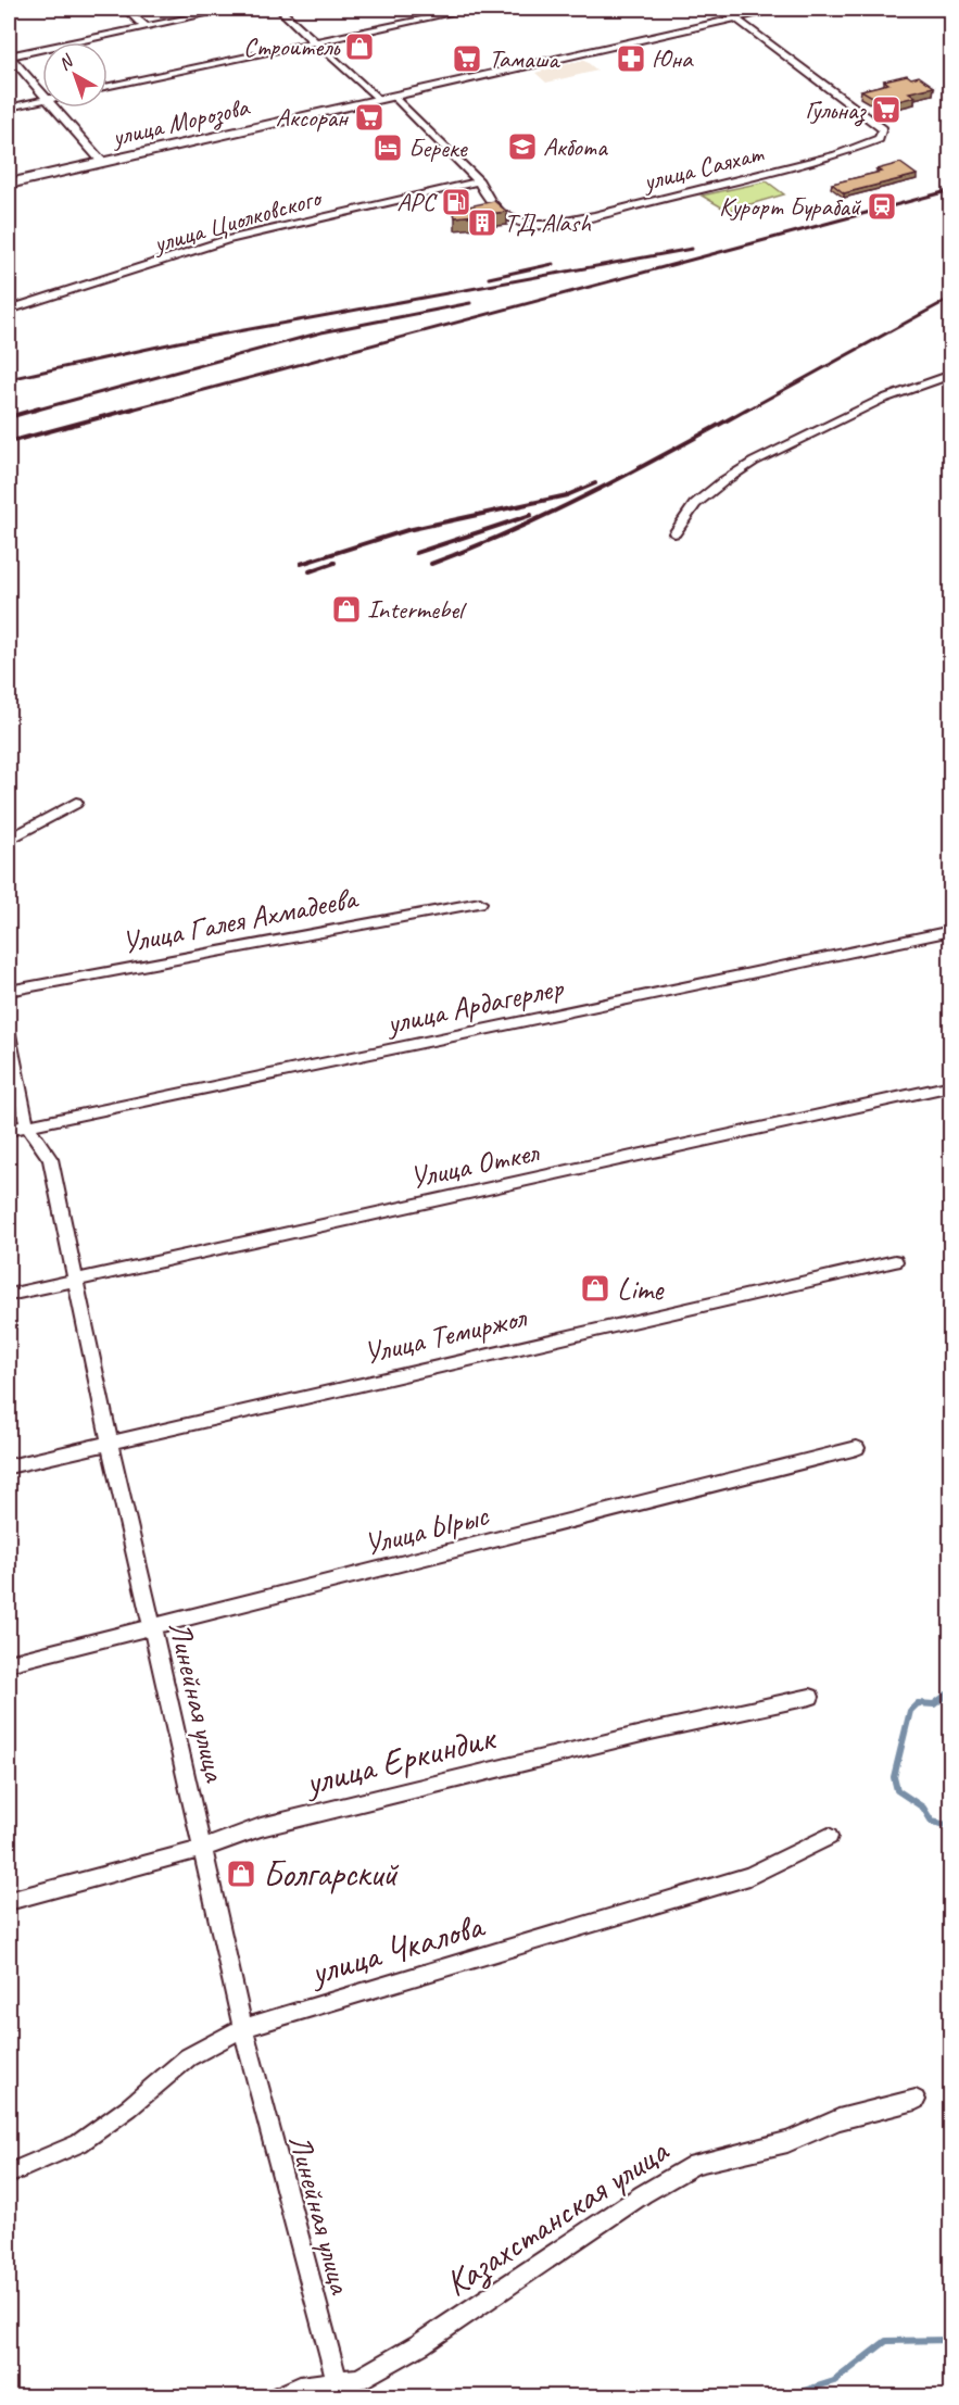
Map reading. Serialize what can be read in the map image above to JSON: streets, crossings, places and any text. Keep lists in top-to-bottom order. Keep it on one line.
{"streets":{"main road":["улица Морозова"],"street":["улица Саяхат","улица Циолковского","Улица Галея Ахмадеева","улица Ардагерлер","Улица Откел","Улица Темиржол","Улица Ырыс","Линейная улица","улица Еркиндик","улица Чкалова","Казахстанская улица"]},"crossings":[["улица Морозова","улица Саяхат"],["улица Саяхат","улица Циолковского"],["улица Ардагерлер","Линейная улица"],["Улица Откел","Линейная улица"],["Улица Темиржол","Линейная улица"],["Улица Ырыс","Линейная улица"],["Линейная улица","улица Еркиндик"],["Линейная улица","улица Чкалова"],["Линейная улица","Казахстанская улица"]],"places":{"shop":["Строитель","Intermebel","Lime","Болгарский"],"supermarket":["Тамаша","Гульназ","Аксоран"],"pharmacy":["Юна"],"school or university":["Акбота"],"hotel":["Береке"],"fuel station":["АРС"],"station":["Курорт Бурабай"],"building":["ТД Alash"]},"north":"top left"}
